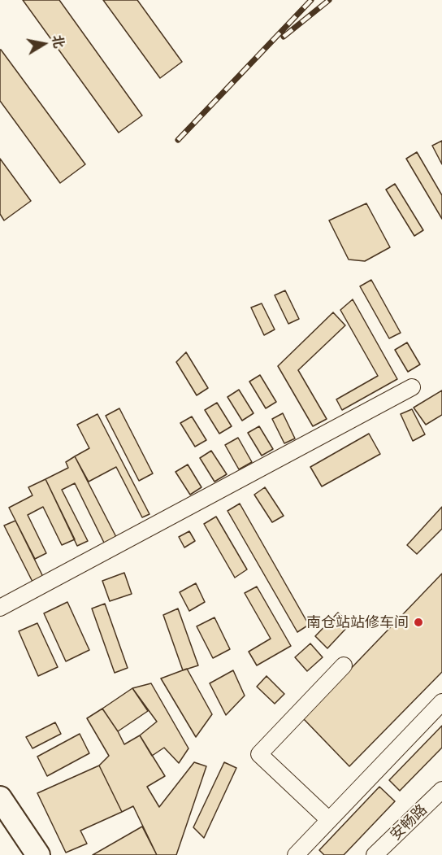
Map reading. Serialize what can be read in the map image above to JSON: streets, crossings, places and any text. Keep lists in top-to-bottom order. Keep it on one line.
{"streets":{"street":["安畅路"]},"places":["南仓站站修车间"],"north":"right"}
